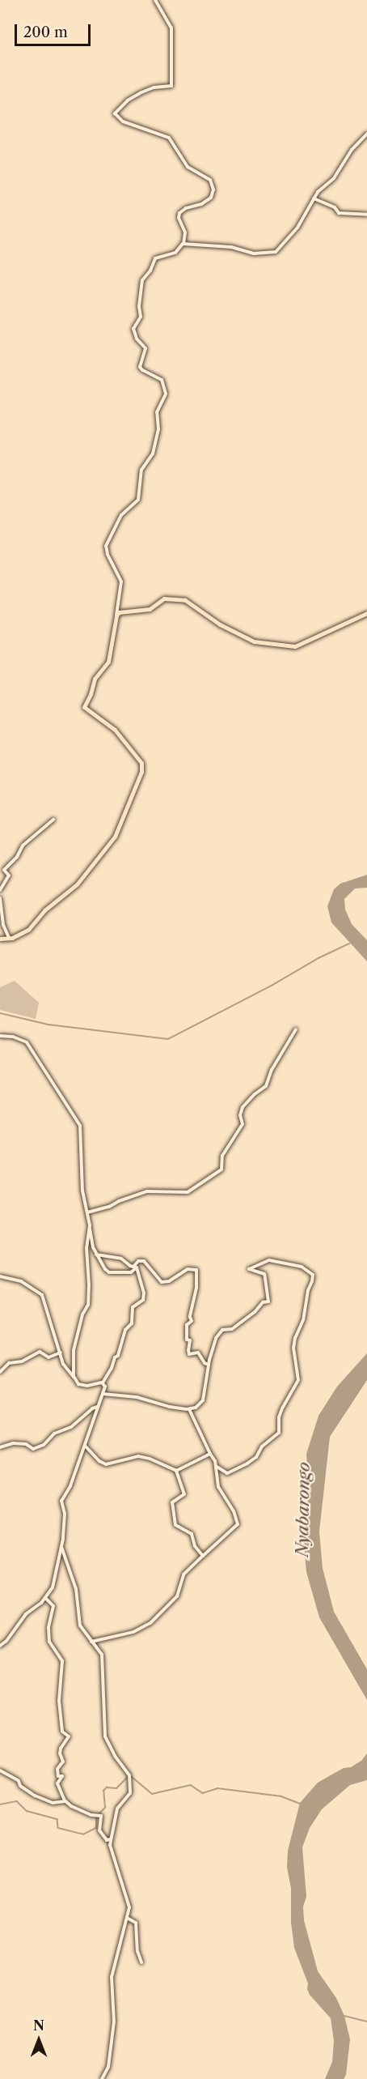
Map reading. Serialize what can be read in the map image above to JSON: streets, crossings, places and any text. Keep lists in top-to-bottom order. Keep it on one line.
{"water":["Nyabarongo"],"scale_bar":"200 m","north":"top"}
